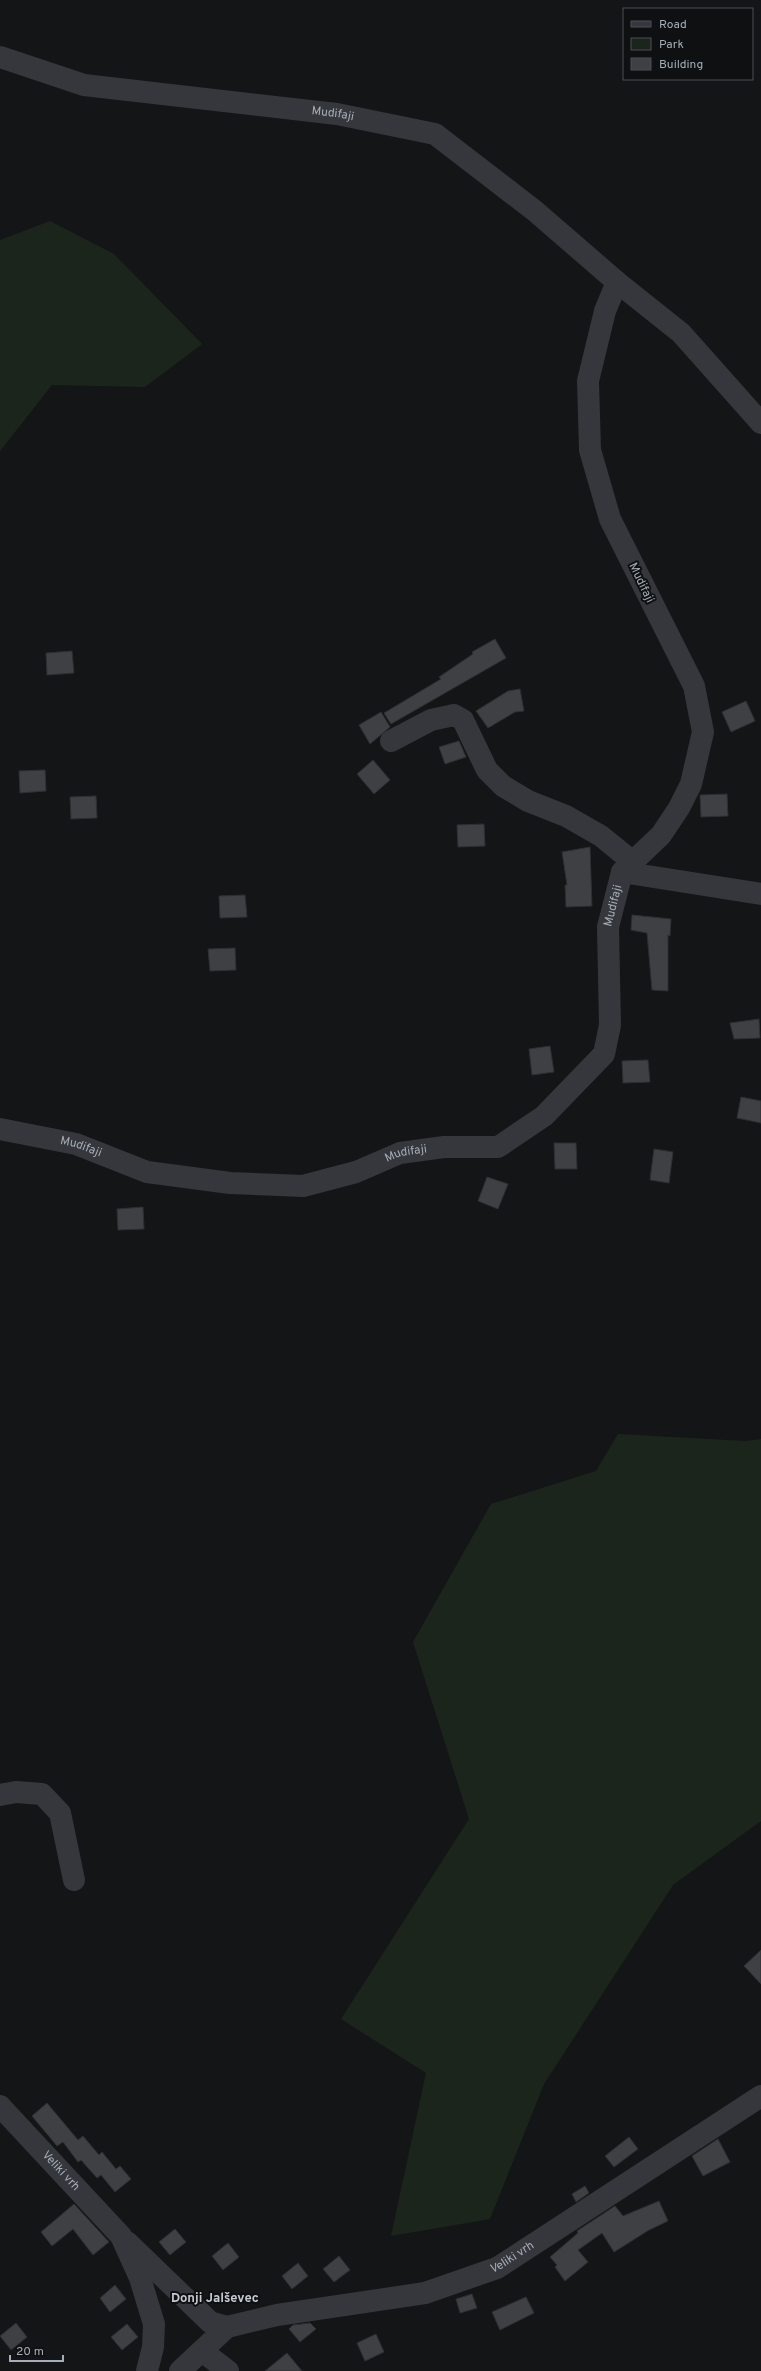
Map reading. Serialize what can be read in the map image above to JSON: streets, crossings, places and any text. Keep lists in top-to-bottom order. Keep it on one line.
{"streets":{"street":["Mudifaji","Veliki vrh"]},"districts":["Donji Jalševec"],"legend":["Road","Park","Building"],"scale_bar":"20 m"}
